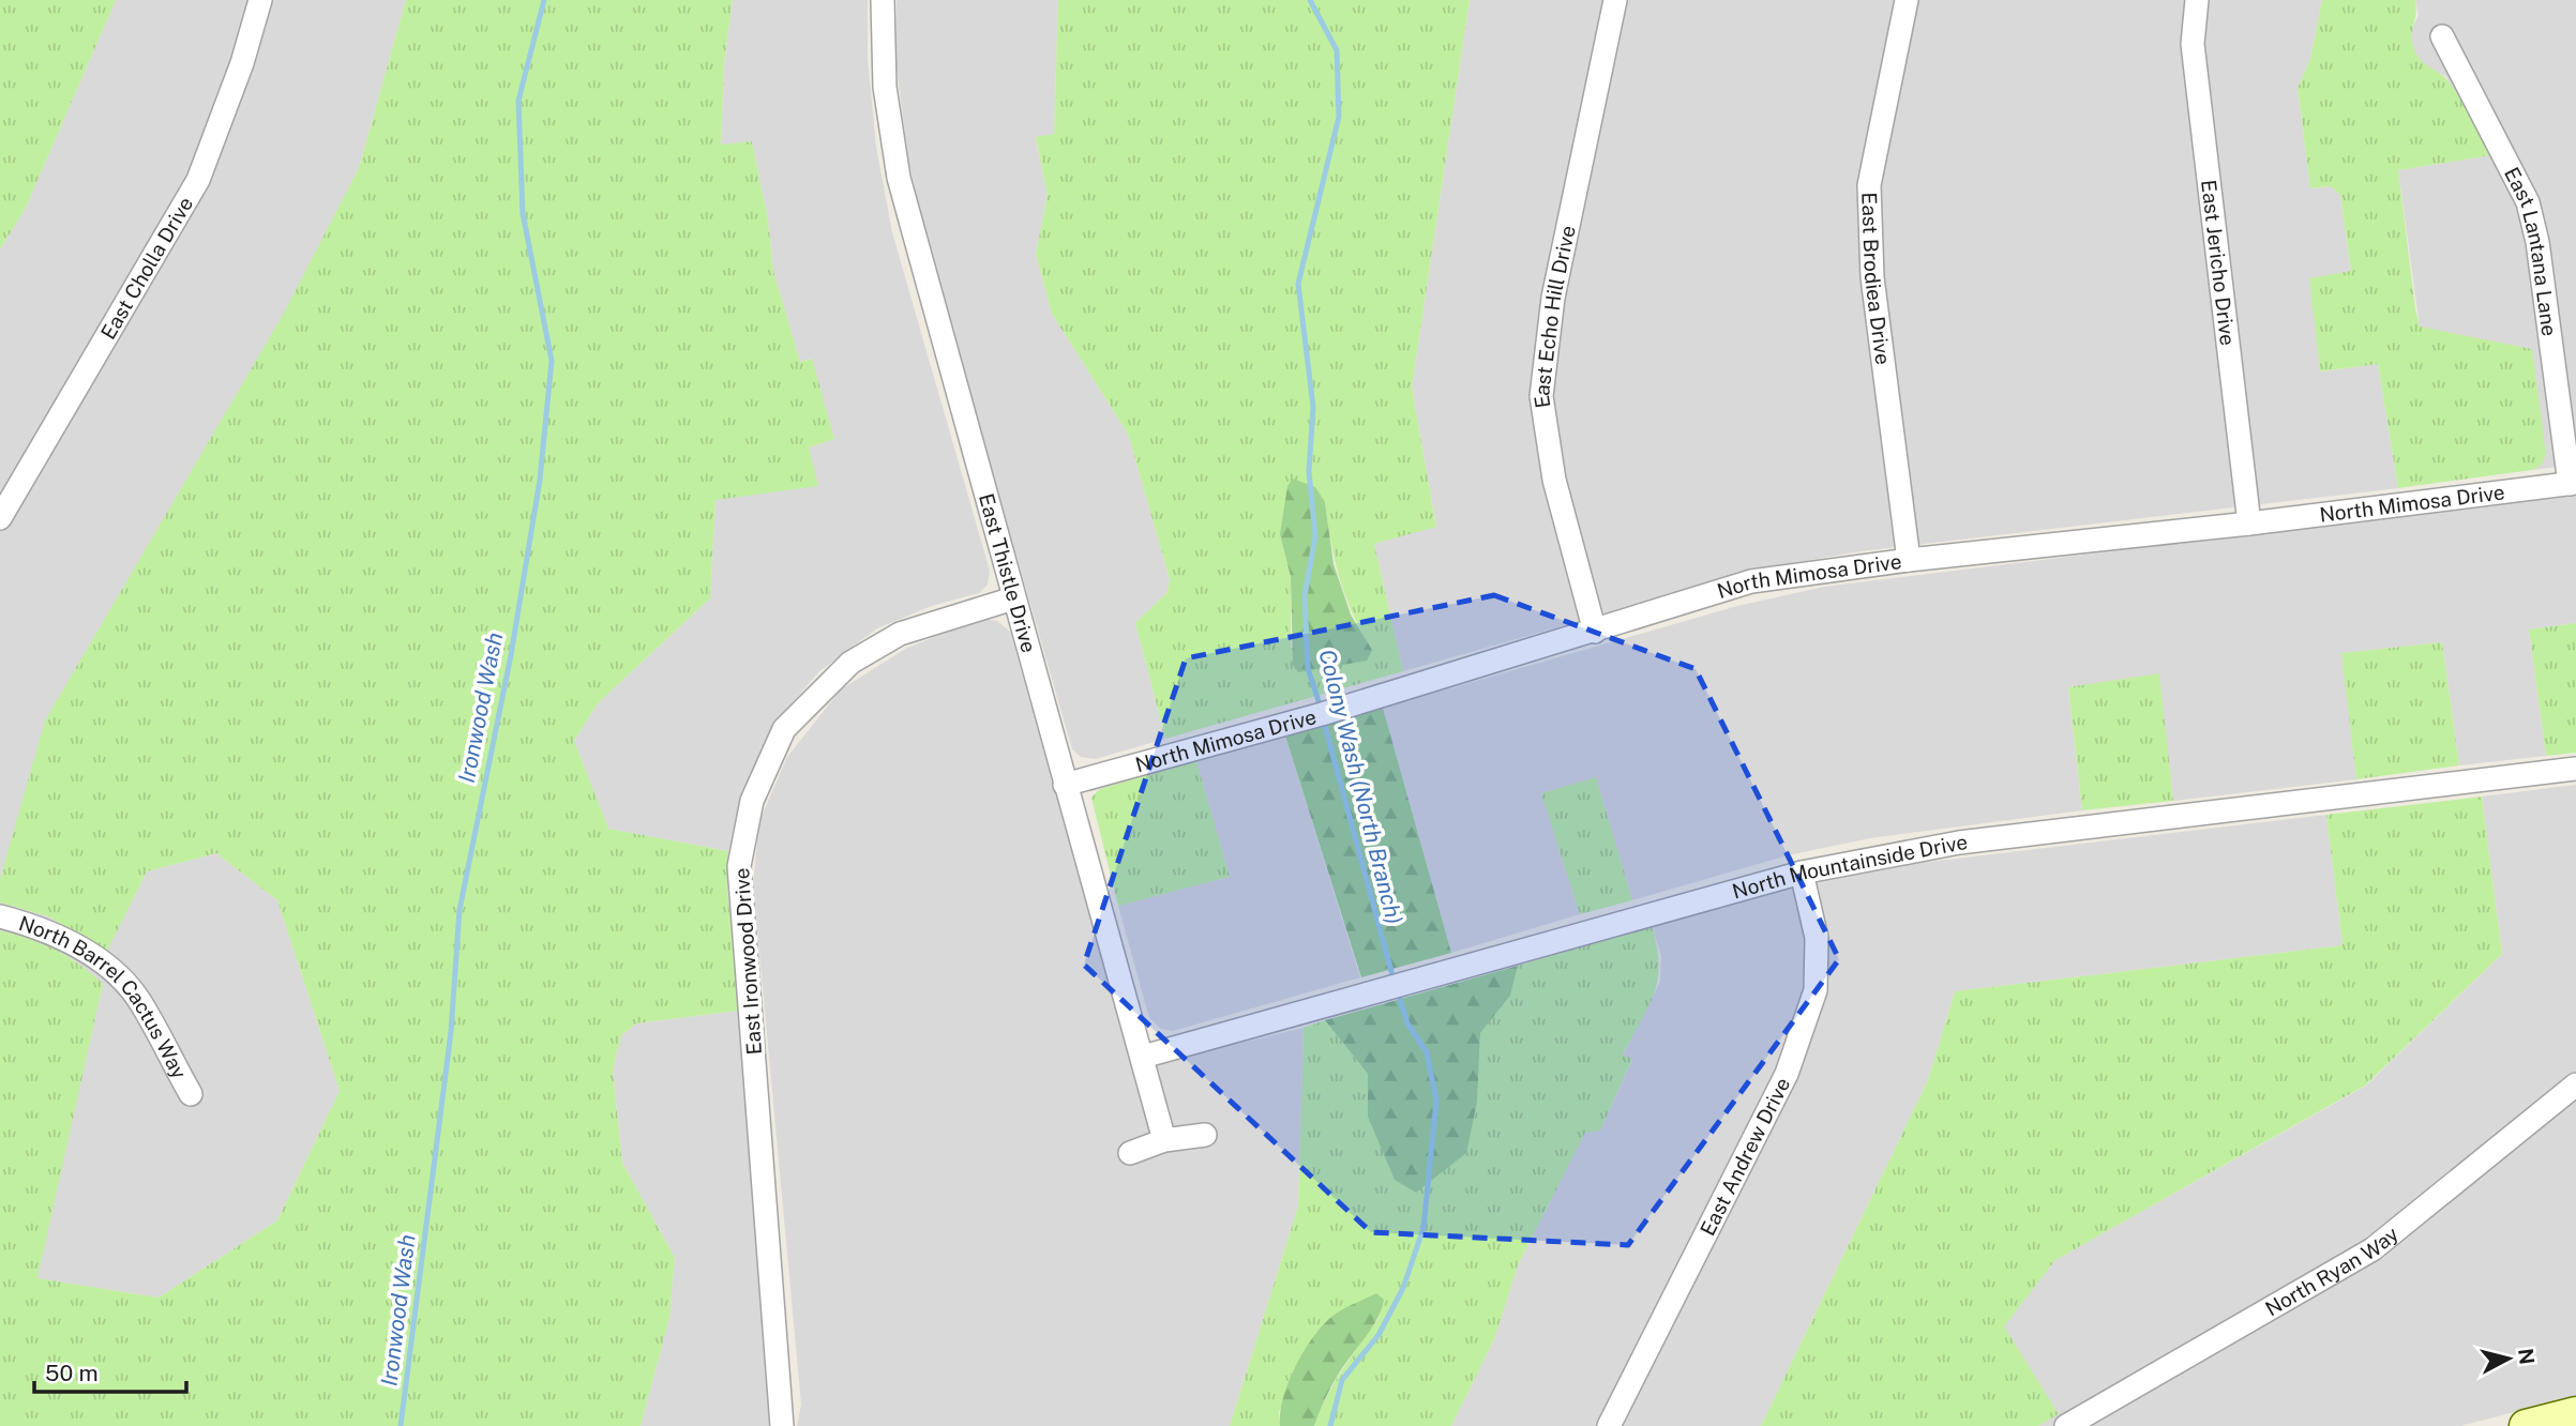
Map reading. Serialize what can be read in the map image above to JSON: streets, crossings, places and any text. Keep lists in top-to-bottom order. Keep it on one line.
{"streets":{"street":["East Lantana Lane","East Jericho Drive","East Cholla Drive","East Brodiea Drive","East Echo Hill Drive","North Mimosa Drive","East Thistle Drive","North Mountainside Drive","East Ironwood Drive","North Barrel Cactus Way","East Andrew Drive","North Ryan Way"]},"crossings":[["East Lantana Lane","North Mimosa Drive"],["East Jericho Drive","North Mimosa Drive"],["East Brodiea Drive","North Mimosa Drive"],["East Echo Hill Drive","North Mimosa Drive"],["North Mimosa Drive","East Thistle Drive"],["East Thistle Drive","North Mountainside Drive"],["East Thistle Drive","East Ironwood Drive"],["North Mountainside Drive","East Andrew Drive"]],"water":["Ironwood Wash","Colony Wash (North Branch)"],"scale_bar":"50 m","north":"right"}
